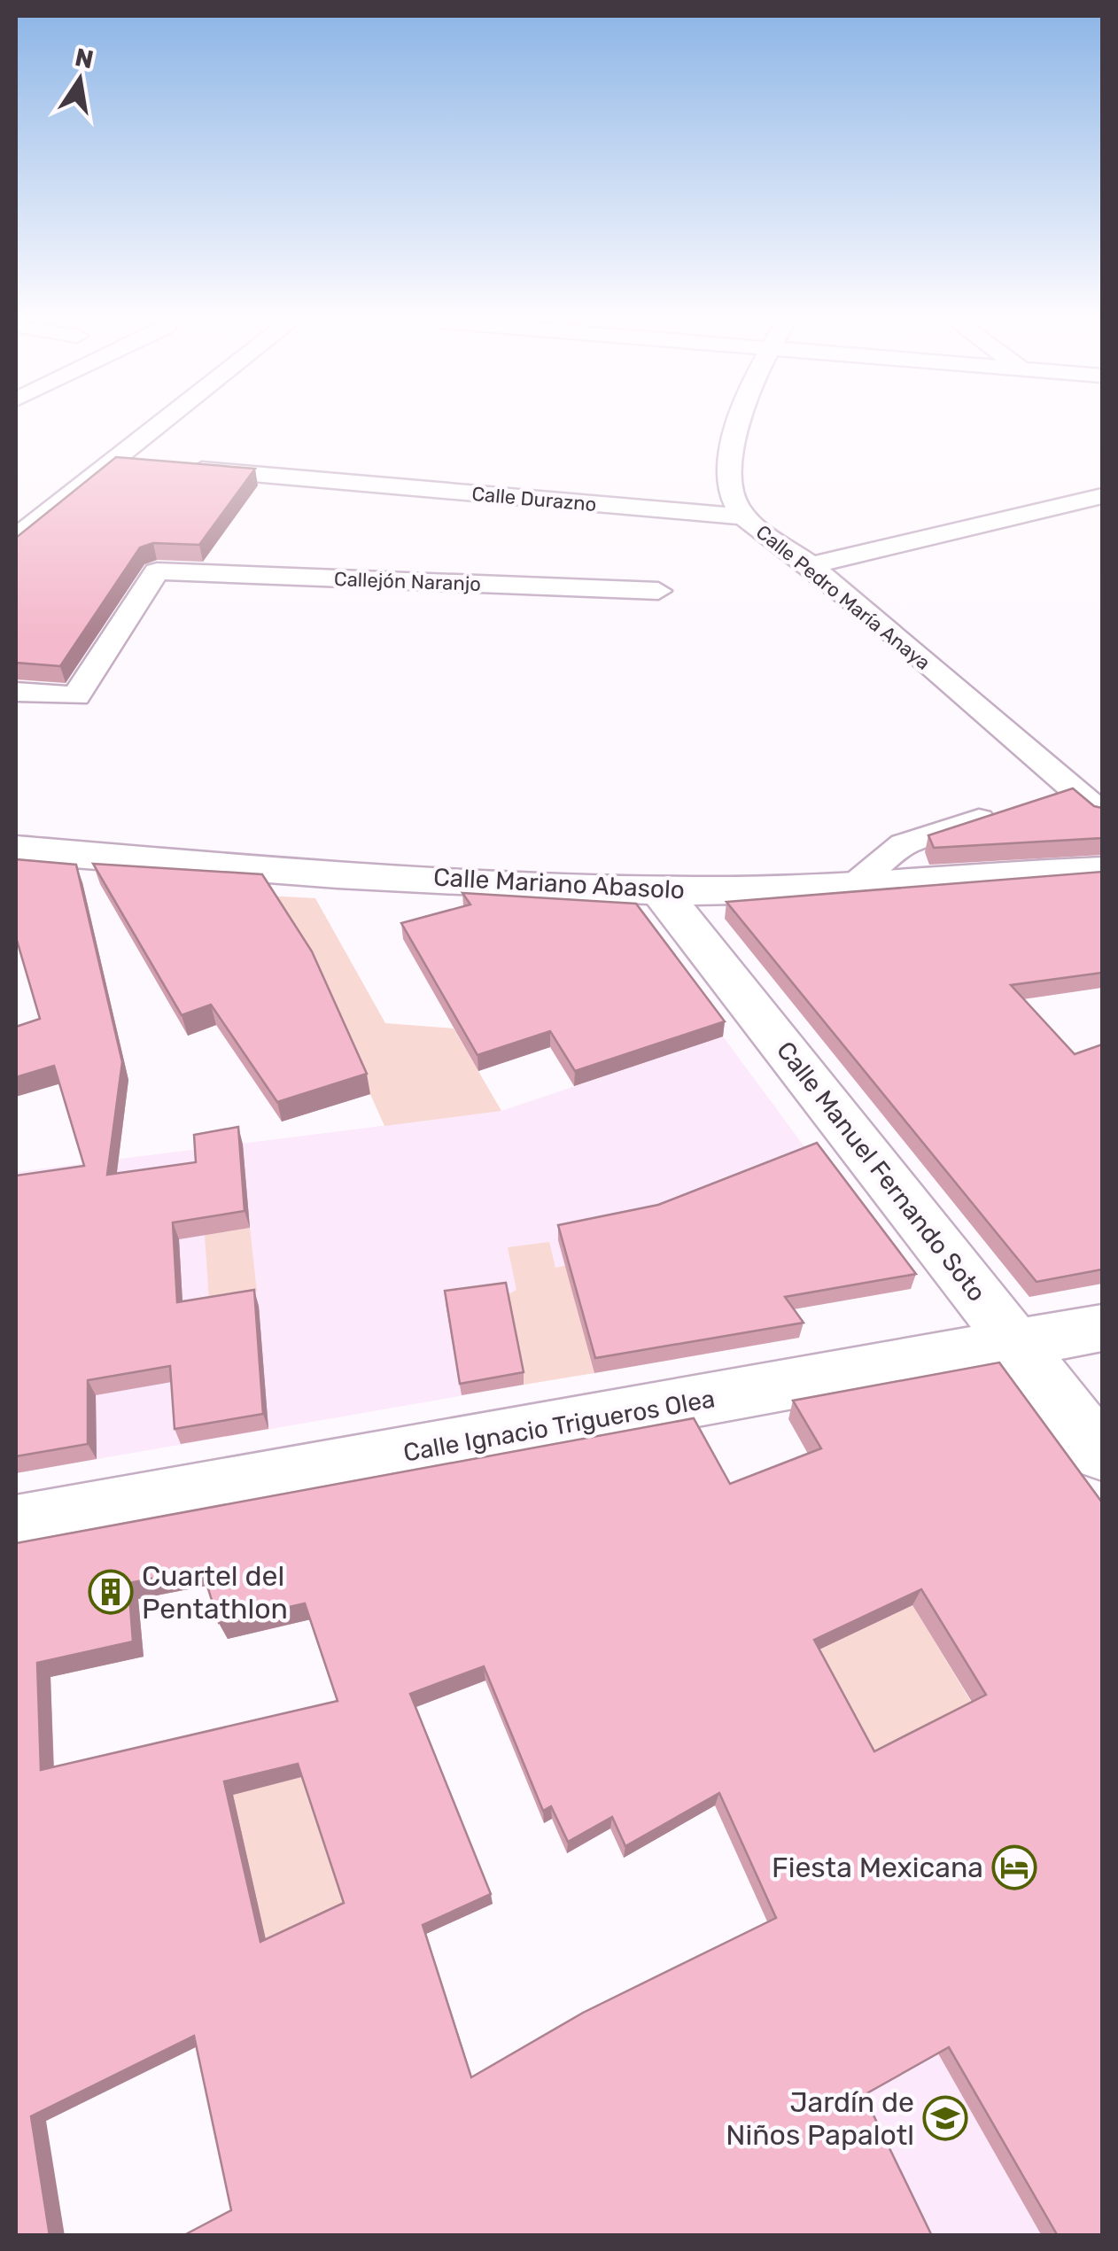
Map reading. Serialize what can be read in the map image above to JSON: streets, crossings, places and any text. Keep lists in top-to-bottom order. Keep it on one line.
{"streets":{"street":["Calle Durazno","Callejón Naranjo","Calle Pedro María Anaya","Calle Mariano Abasolo","Calle Manuel Fernando Soto","Calle Ignacio Trigueros Olea"]},"crossings":[["Calle Durazno","Calle Pedro María Anaya"],["Calle Mariano Abasolo","Calle Manuel Fernando Soto"],["Calle Manuel Fernando Soto","Calle Ignacio Trigueros Olea"]],"places":{"building":["Cuartel del Pentathlon"],"hotel":["Fiesta Mexicana"],"school or university":["Jardín de Niños Papalotl"]},"north":"top"}
